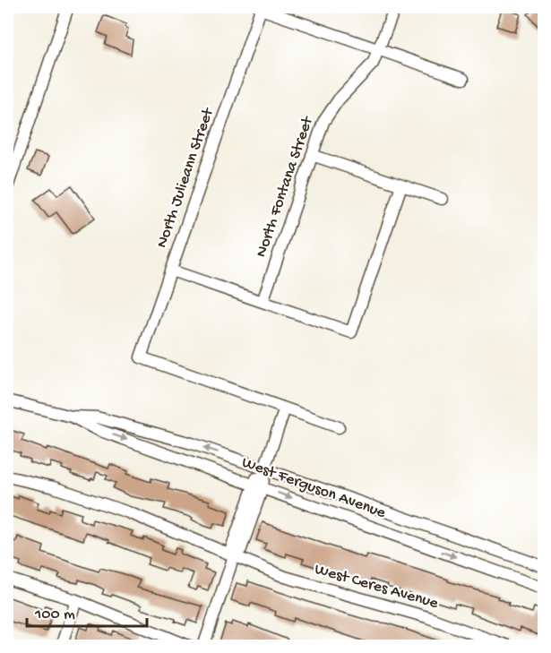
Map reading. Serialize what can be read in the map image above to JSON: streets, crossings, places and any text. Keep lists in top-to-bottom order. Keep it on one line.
{"streets":{"street":["North Julieann Street","North Fontana Street","West Ferguson Avenue","West Ceres Avenue"]},"crossings":[["North Julieann Street","North Fontana Street"]],"scale_bar":"100 m"}
